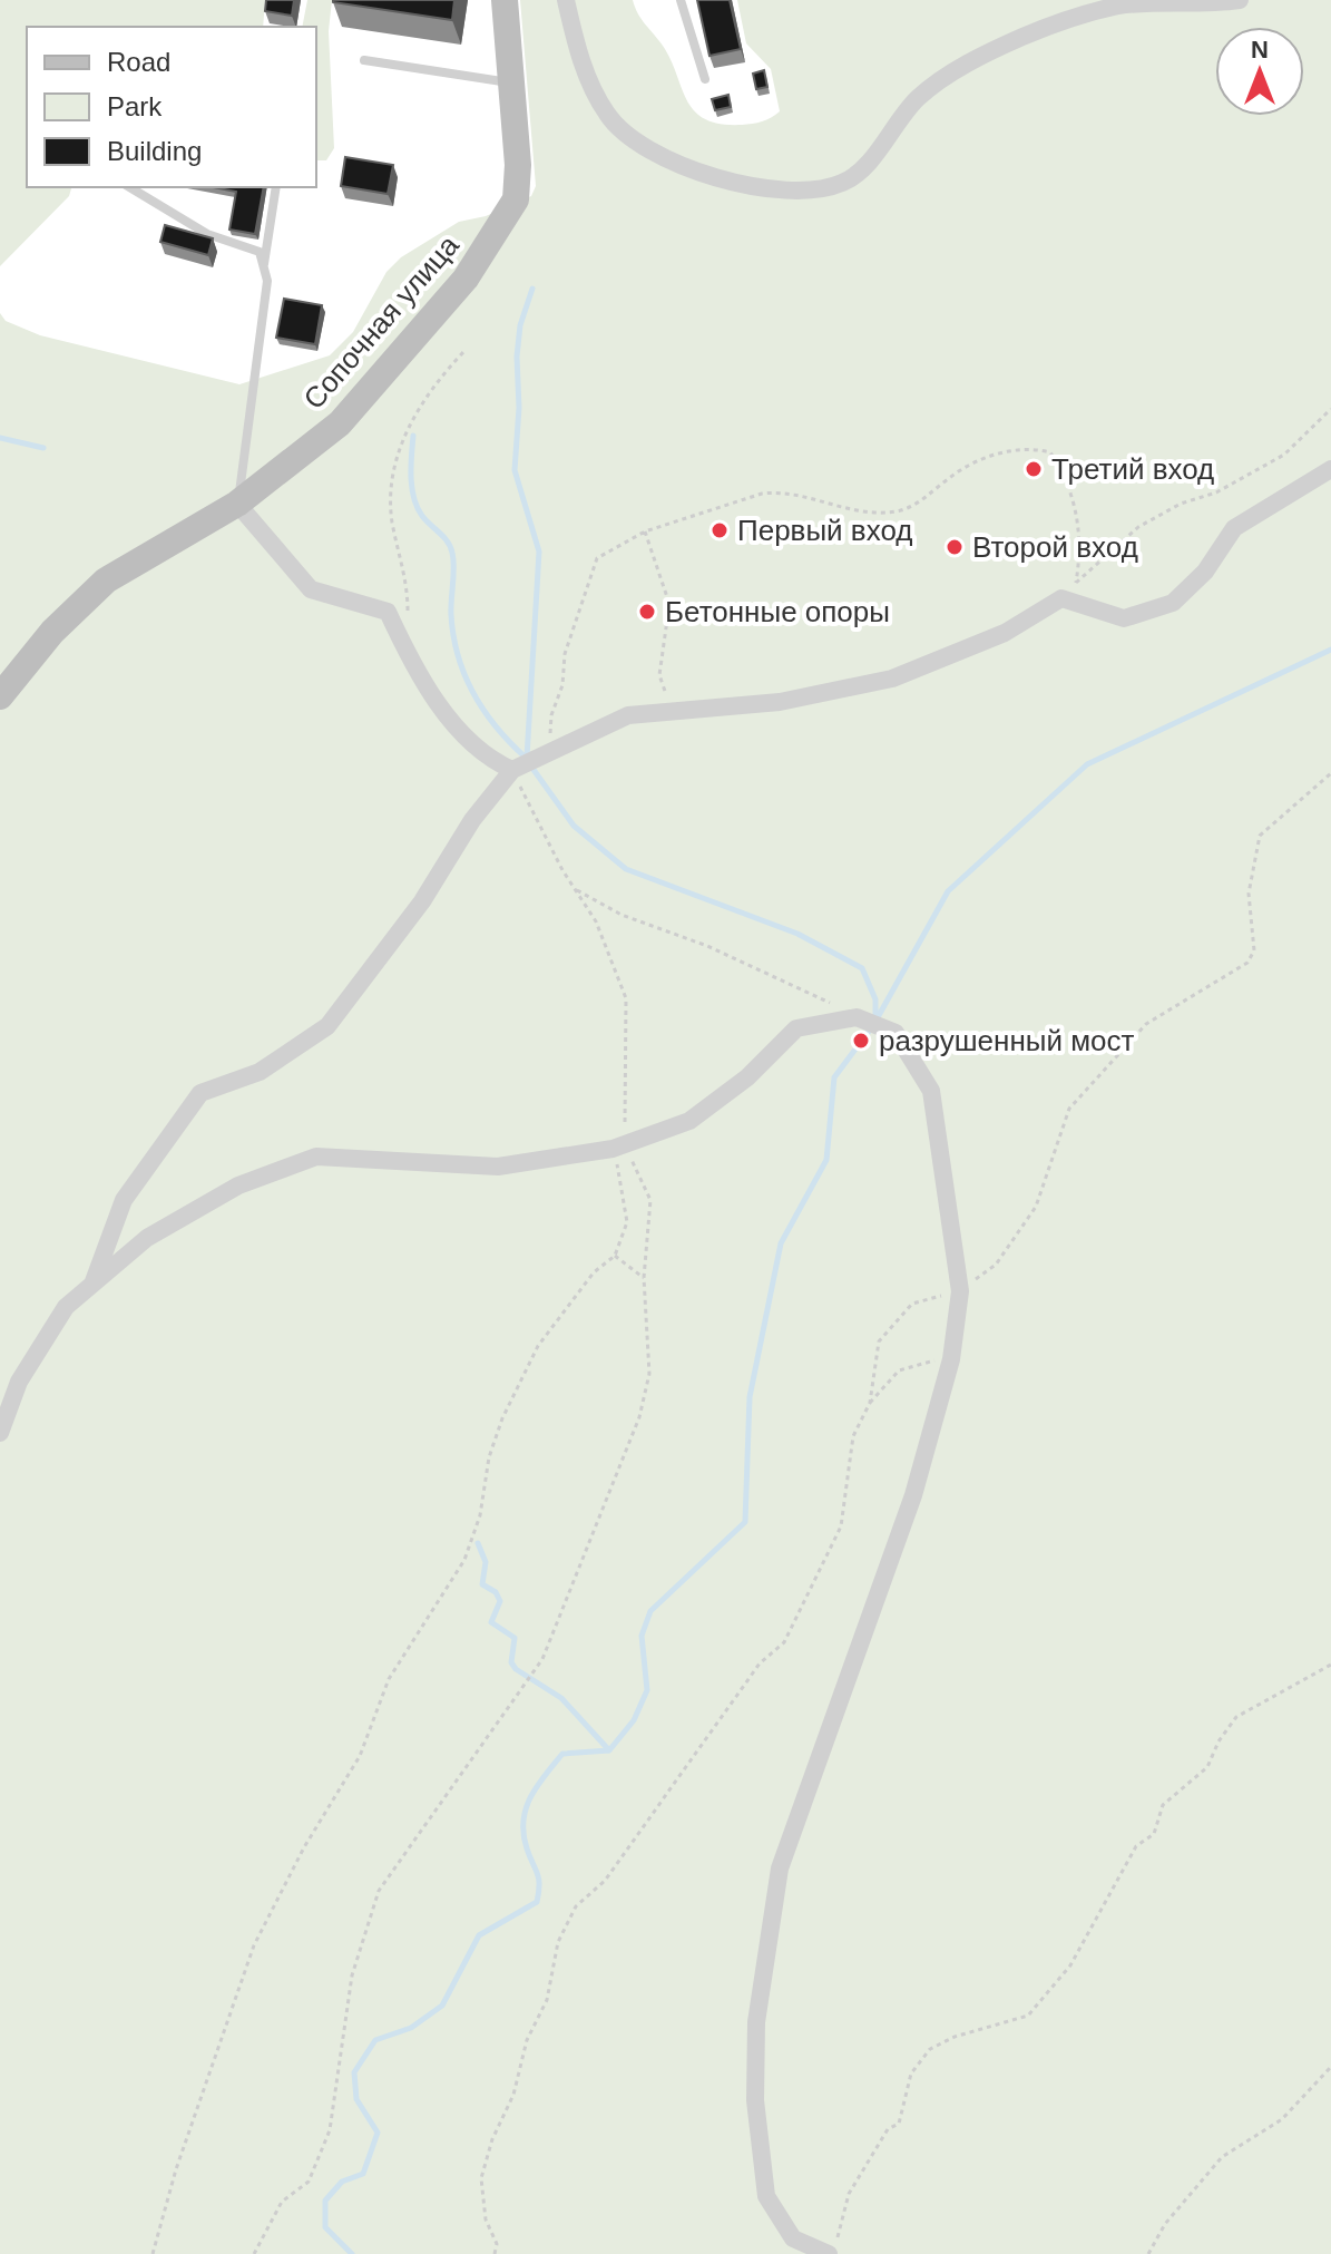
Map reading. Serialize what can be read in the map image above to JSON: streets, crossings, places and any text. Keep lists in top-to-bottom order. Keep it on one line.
{"streets":{"main road":["Сопочная улица"]},"places":["Третий вход","Первый вход","Второй вход","Бетонные опоры","разрушенный мост"],"legend":["Road","Park","Building"],"north":"top"}
